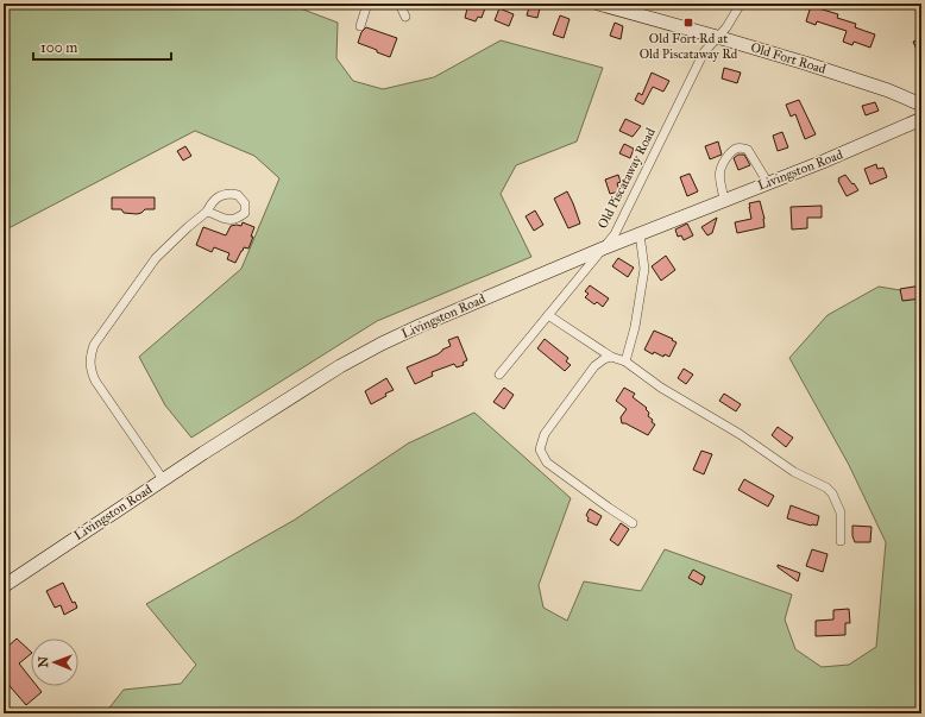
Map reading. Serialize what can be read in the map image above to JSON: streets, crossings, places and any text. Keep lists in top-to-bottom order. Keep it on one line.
{"streets":{"main road":["Old Fort Road","Livingston Road"],"street":["Old Piscataway Road"]},"crossings":[["Old Fort Road","Old Piscataway Road"],["Livingston Road","Old Piscataway Road"]],"places":{"transit":["Old Fort Rd at Old Piscataway Rd"]},"scale_bar":"100 m","north":"left"}
